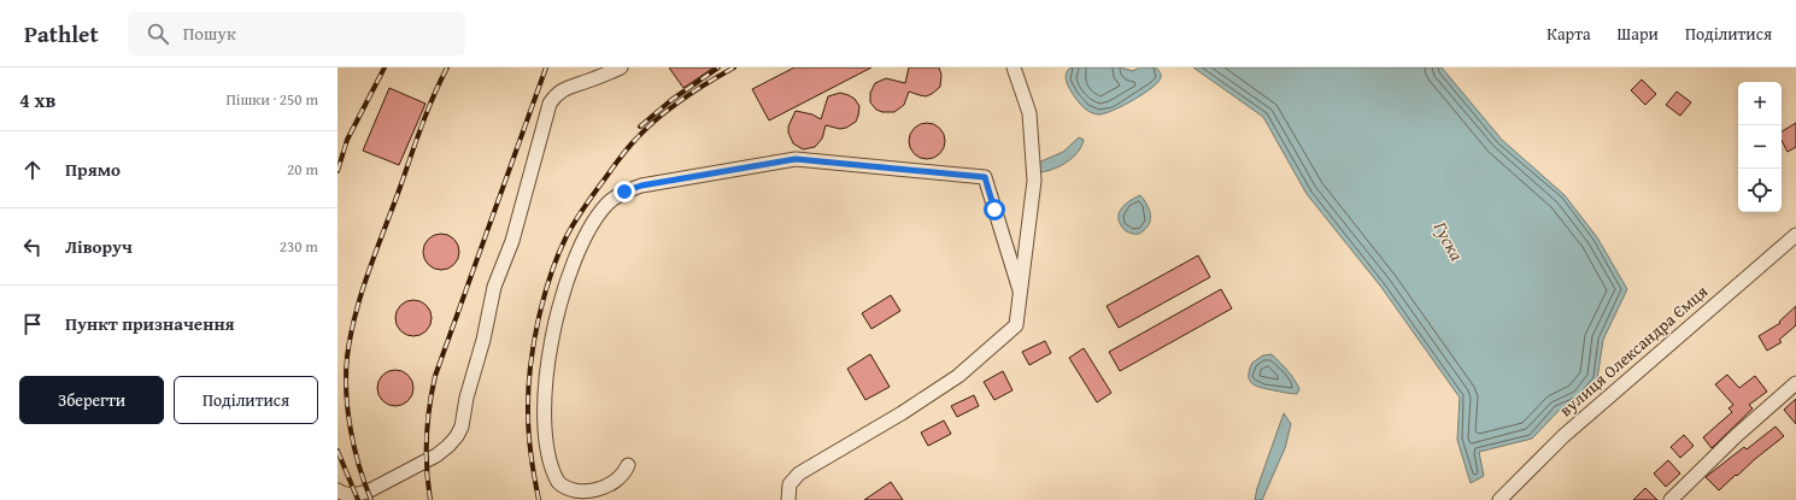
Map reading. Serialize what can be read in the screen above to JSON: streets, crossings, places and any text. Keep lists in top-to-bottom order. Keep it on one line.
{"streets":{"street":["вулиця Олександра Ємця"]},"water":["Гуска"],"page":{"header":"Pathlet","search":"Пошук","nav":["Карта","Шари","Поділитися"],"heading":["4 хв","Пішки · 250 m"],"map_buttons":["+","−"],"list":[["Прямо","20 m"],["Ліворуч","230 m"],"Пункт призначення"],"buttons":["Зберегти","Поділитися"]}}
